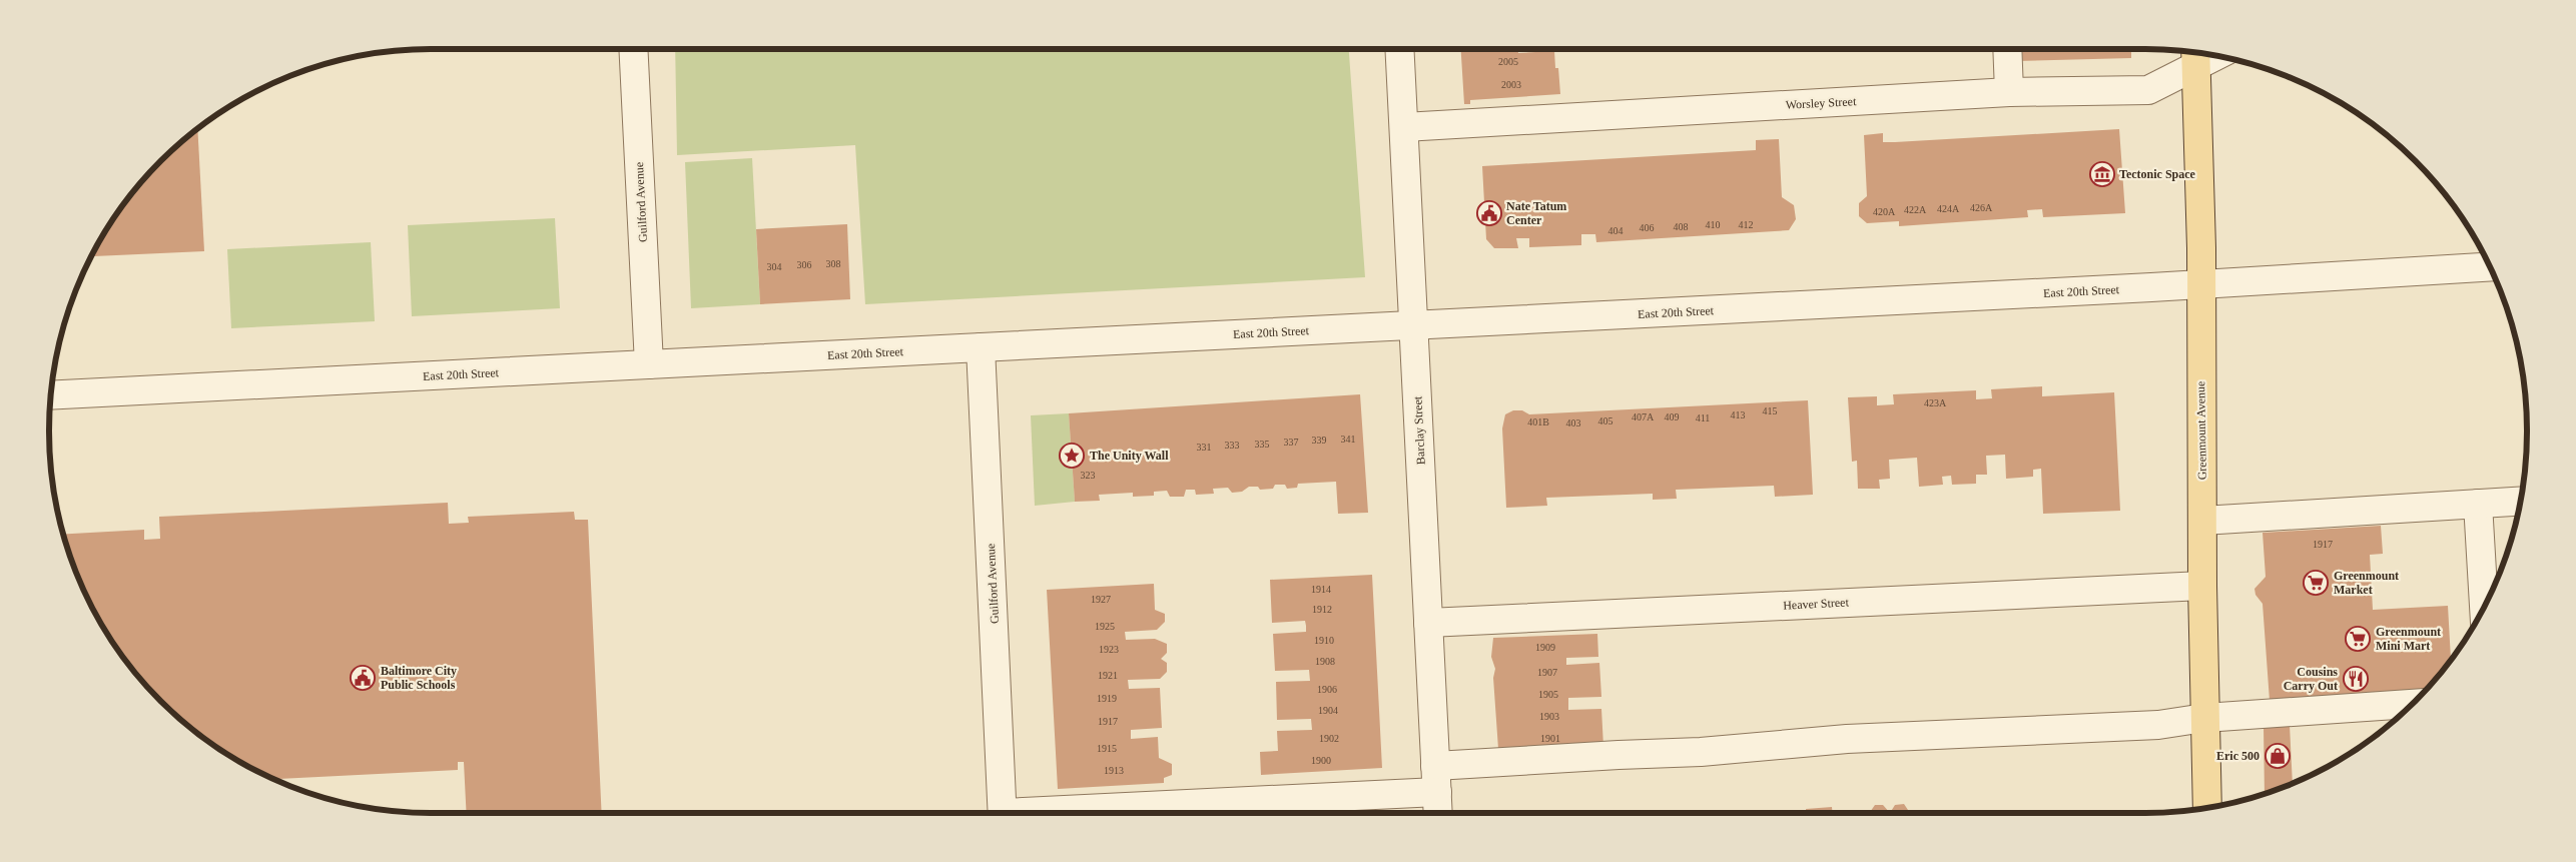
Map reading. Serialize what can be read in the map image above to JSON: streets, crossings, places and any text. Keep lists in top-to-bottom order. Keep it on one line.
{"streets":{"main road":["Greenmount Avenue"],"street":["Worsley Street","Guilford Avenue","East 20th Street","Barclay Street","Heaver Street"]},"crossings":[["Worsley Street","Barclay Street"],["Worsley Street","Greenmount Avenue"],["Guilford Avenue","East 20th Street"],["East 20th Street","Barclay Street"],["East 20th Street","Greenmount Avenue"],["Barclay Street","Heaver Street"],["Greenmount Avenue","Heaver Street"]],"places":{"museum":["Tectonic Space"],"public building":["Nate Tatum Center","Baltimore City Public Schools"],"place":["The Unity Wall"],"supermarket":["Greenmount Market","Greenmount Mini Mart"],"restaurant":["Cousins Carry Out"],"shop":["Eric 500"]},"house_numbers":["2005","2003","426A","424A","422A","420A","410","412","408","406","404","308","306","304","423A","415","413","407A","409","411","405","401B","403","341","339","337","335","333","331","323","1917","1914","1927","1912","1925","1910","1909","1923","1908","1907","1921","1906","1905","1919","1904","1903","1917","1902","1901","1915","1900","1913"]}
